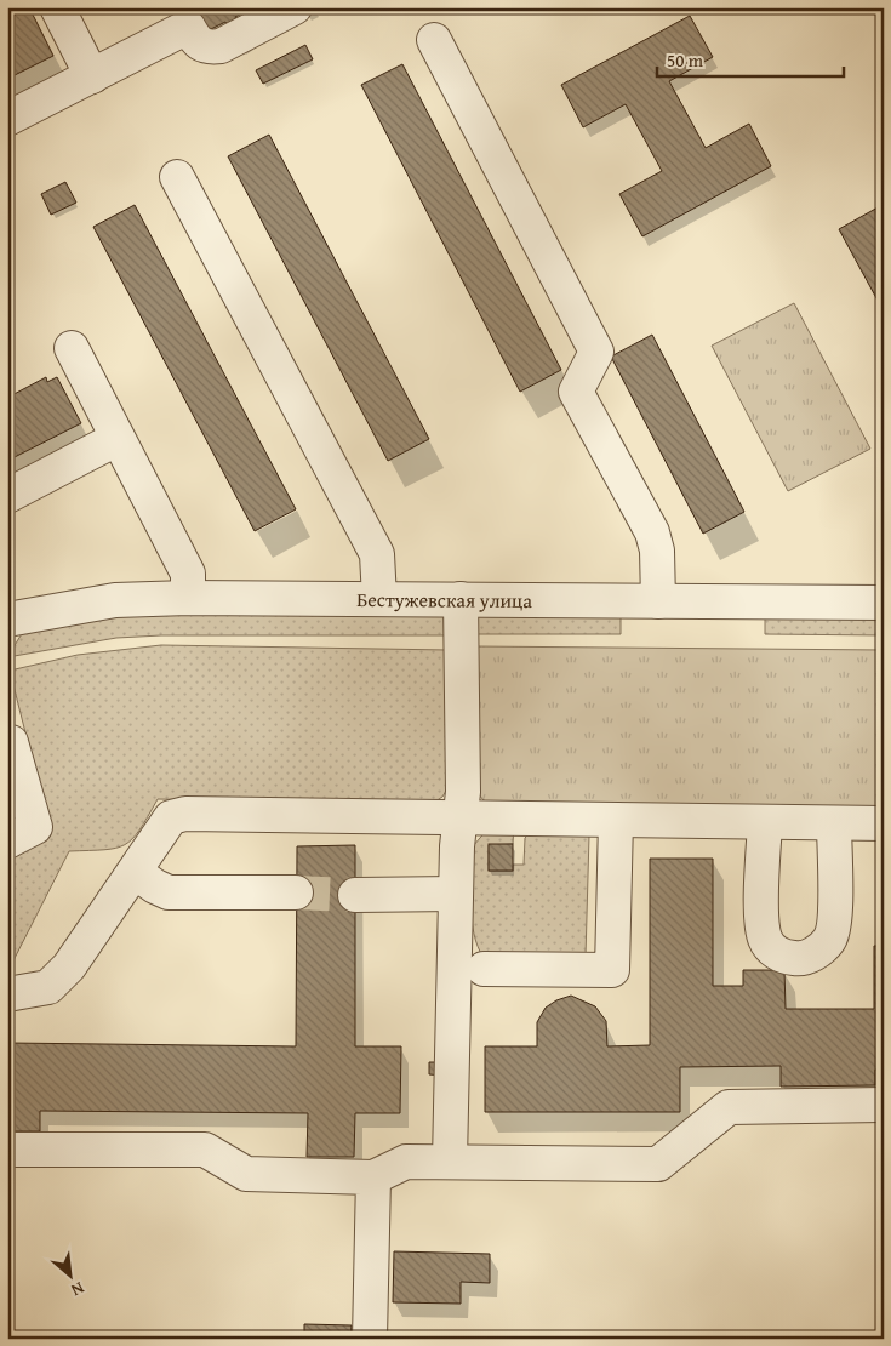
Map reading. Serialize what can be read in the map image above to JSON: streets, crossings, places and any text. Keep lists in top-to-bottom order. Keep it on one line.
{"streets":{"street":["Бестужевская улица"]},"scale_bar":"50 m","north":"bottom right"}
